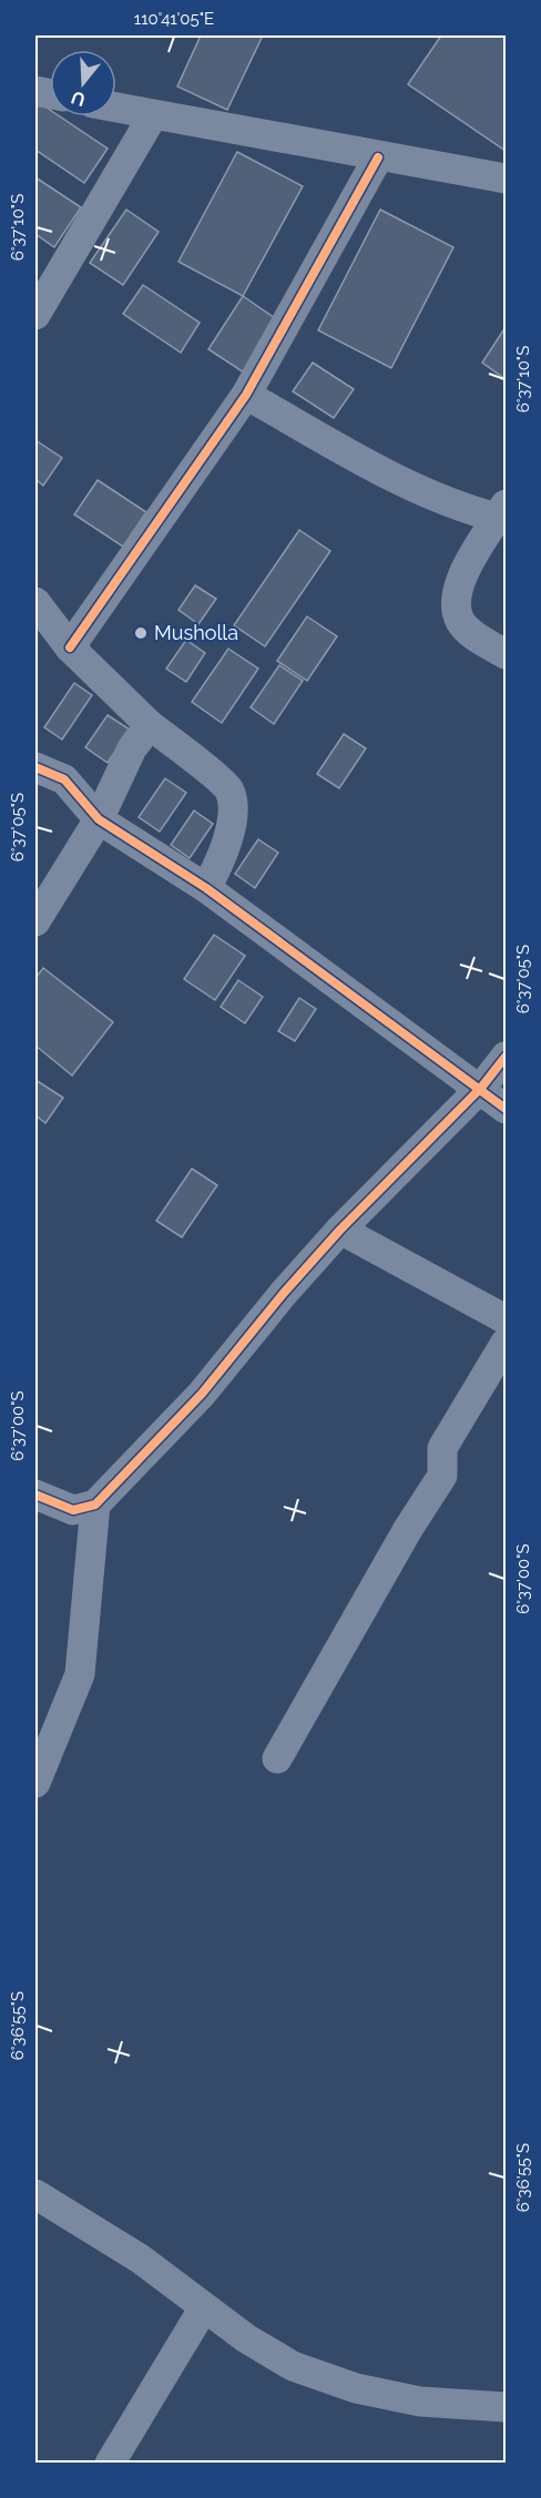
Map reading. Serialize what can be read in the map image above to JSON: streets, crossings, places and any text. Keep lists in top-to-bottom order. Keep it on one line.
{"places":["Musholla"],"north":"bottom","coordinates":["110°41'05\"E","6°37'10\"S","6°37'05\"S","6°37'00\"S","6°36'55\"S"]}
